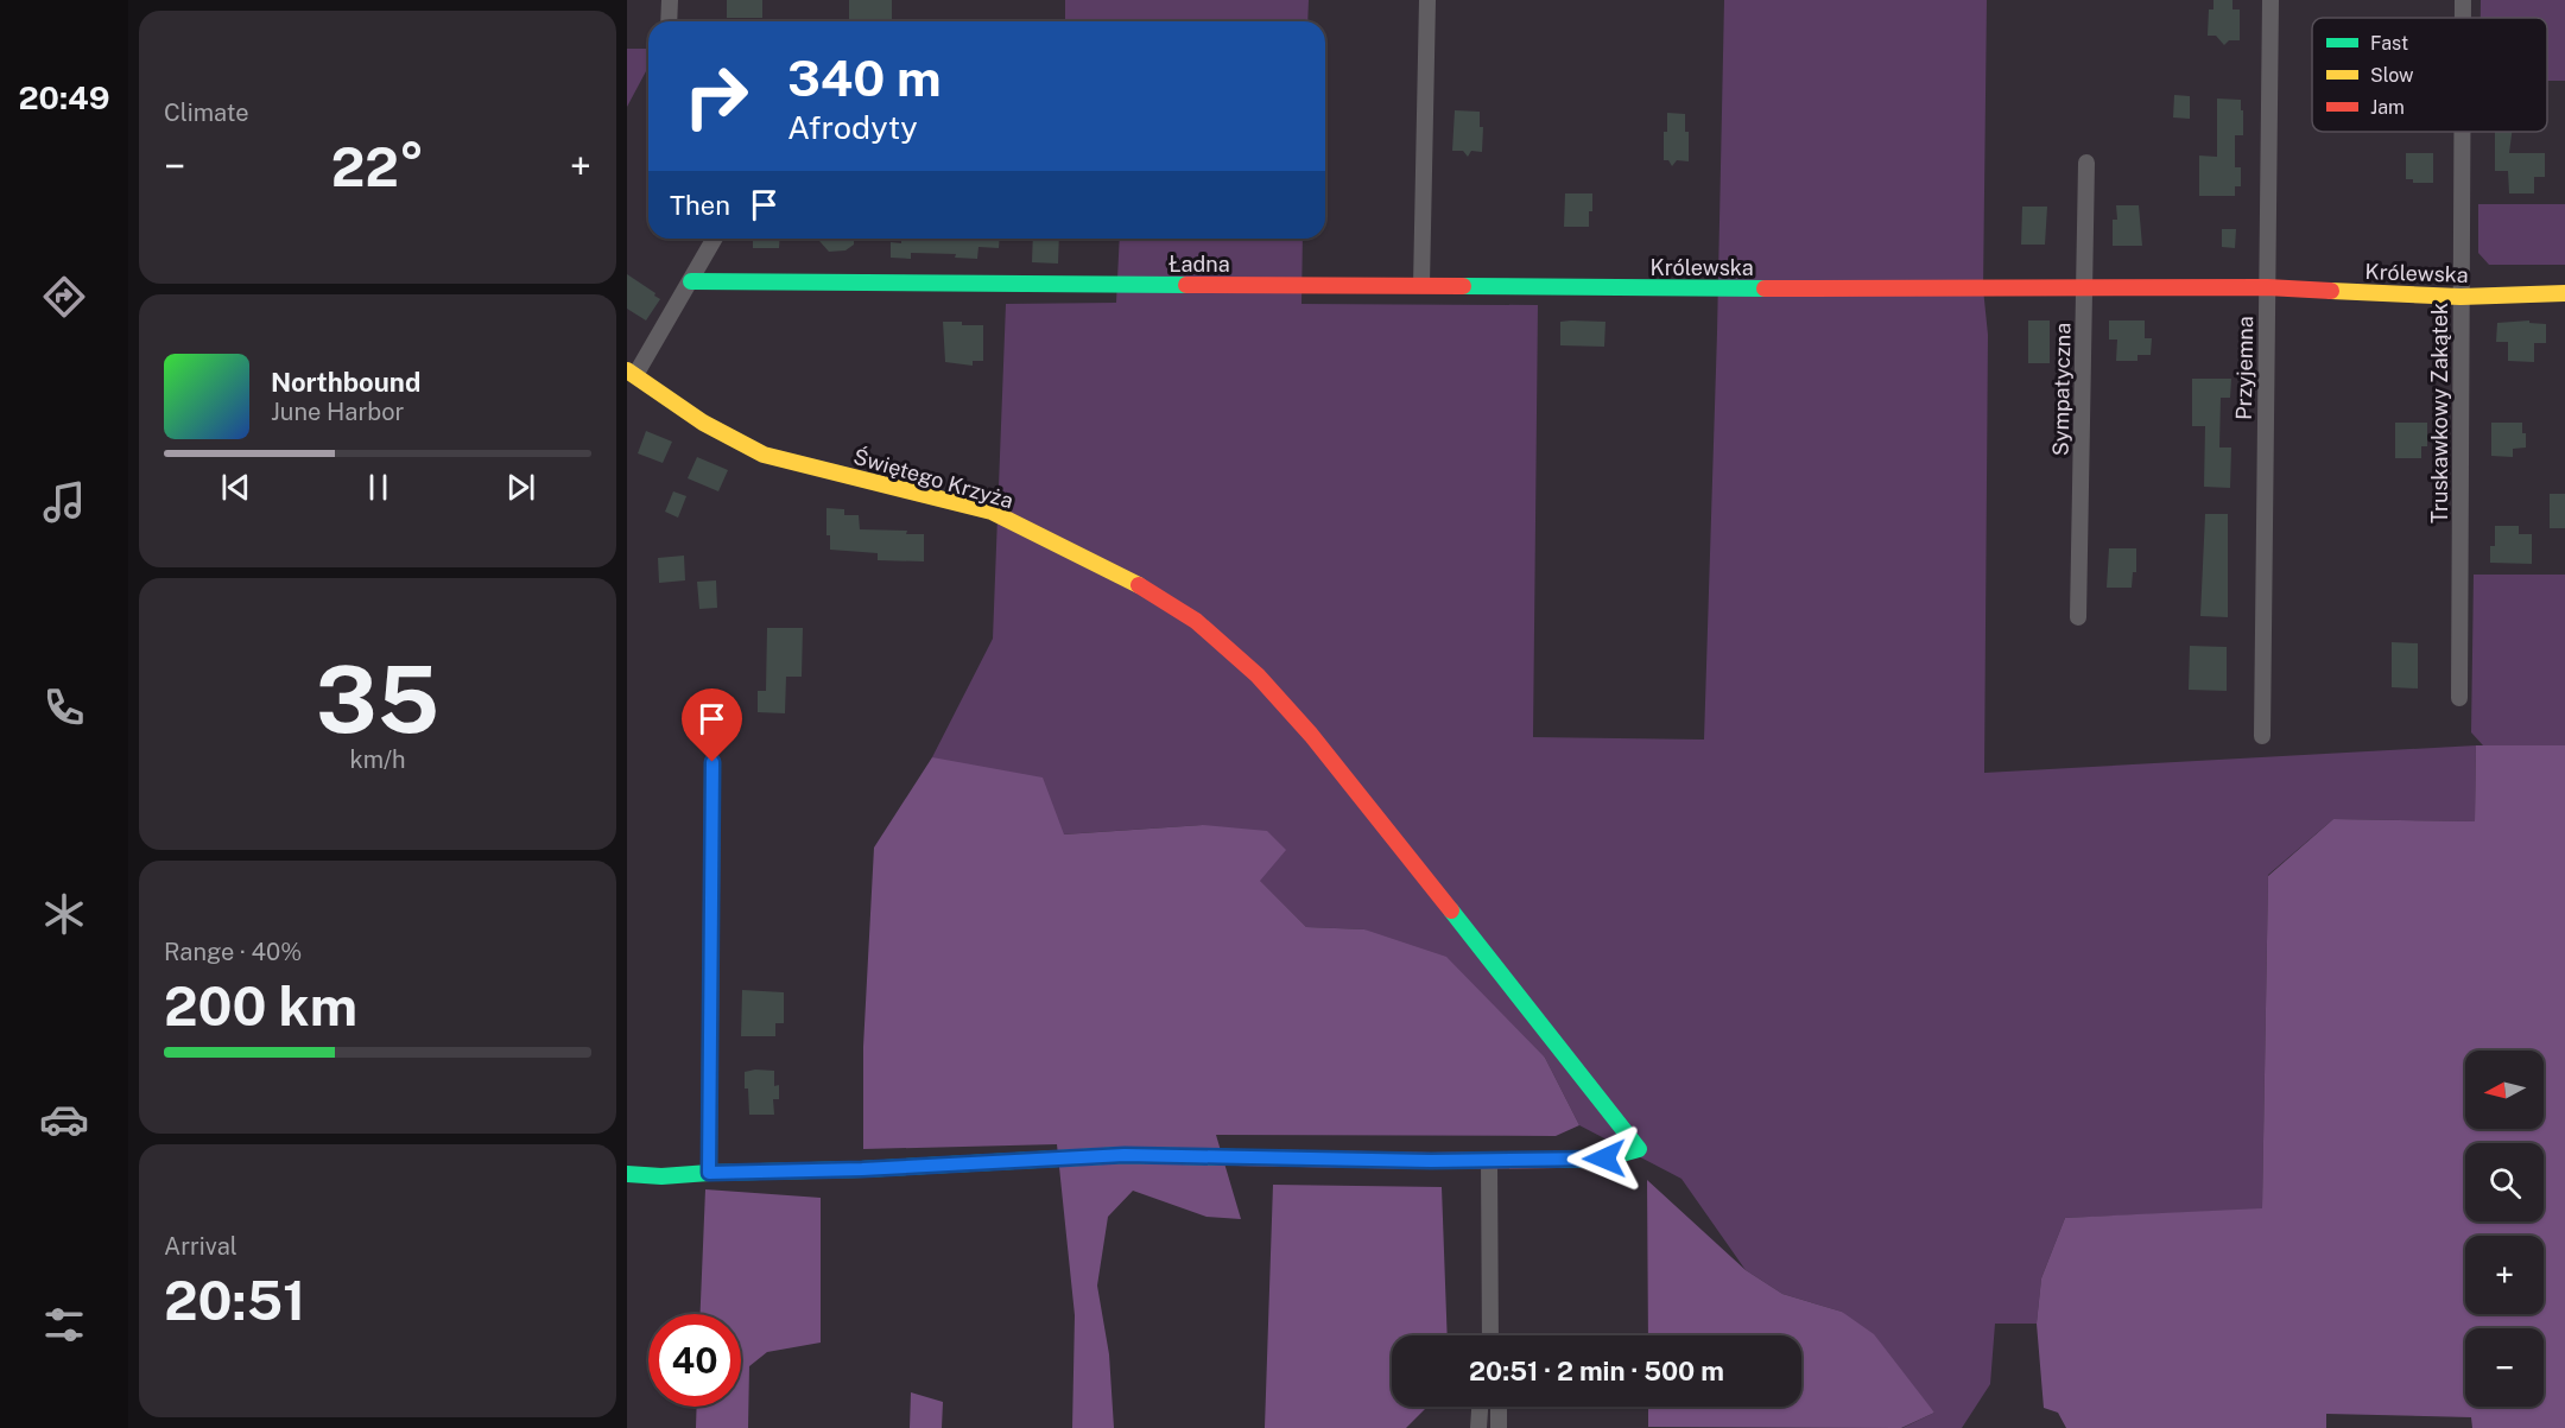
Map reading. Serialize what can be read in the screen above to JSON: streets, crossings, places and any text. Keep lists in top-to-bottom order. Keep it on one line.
{"streets":{"street":["Ładna","Królewska","Przyjemna","Sympatyczna","Truskawkowy Zakątek","Świętego Krzyża"]},"crossings":[["Ładna","Królewska"],["Królewska","Przyjemna"],["Królewska","Sympatyczna"],["Królewska","Truskawkowy Zakątek"]],"legend":["Fast","Slow","Jam"],"north":"left","page":{"tabs":"20:49","tile":["Climate",["35","km/h"],["Range · 40%","200 km"],["Arrival","20:51"]],"turn":["340 m","Afrodyty"],"heat":["−","22°","+"],"then":"Then","song":["Northbound","June Harbor"],"map_buttons":["+","−"],"limit":"40","trip":"20:51 · 2 min · 500 m"}}
